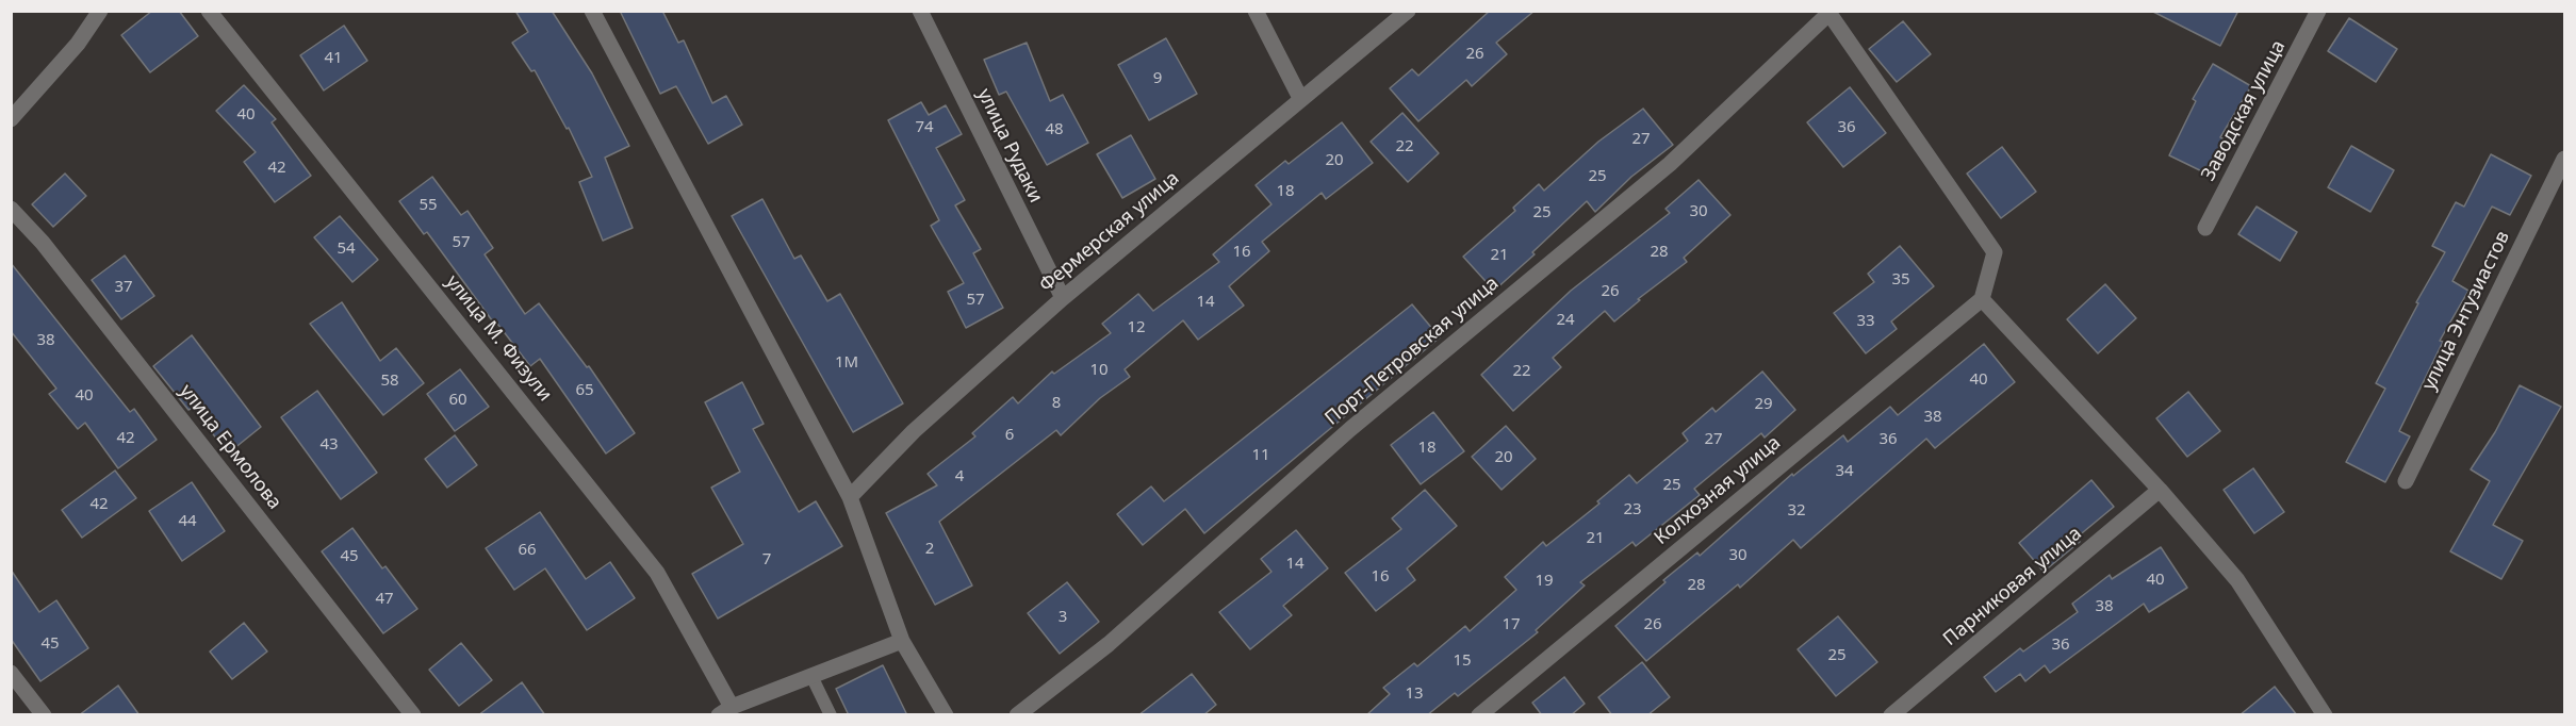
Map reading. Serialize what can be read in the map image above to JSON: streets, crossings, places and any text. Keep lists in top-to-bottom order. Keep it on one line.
{"streets":{"street":["Заводская улица","улица Рудаки","Фермерская улица","улица Энтузиастов","улица М. Физули","Порт-Петровская улица","улица Ермолова","Колхозная улица","Парниковая улица"]},"crossings":[["улица Рудаки","Фермерская улица"]],"house_numbers":["26","41","9","40","74","36","48","27","22","20","42","25","18","55","30","25","57","54","16","28","21","35","37","26","57","14","24","33","12","38","1М","10","22","40","58","65","40","60","8","29","38","6","42","27","36","43","18","11","20","34","4","25","42","23","32","44","21","2","66","30","45","7","14","16","40","19","28","47","38","3","17","26","45","36","25","15","13"]}
